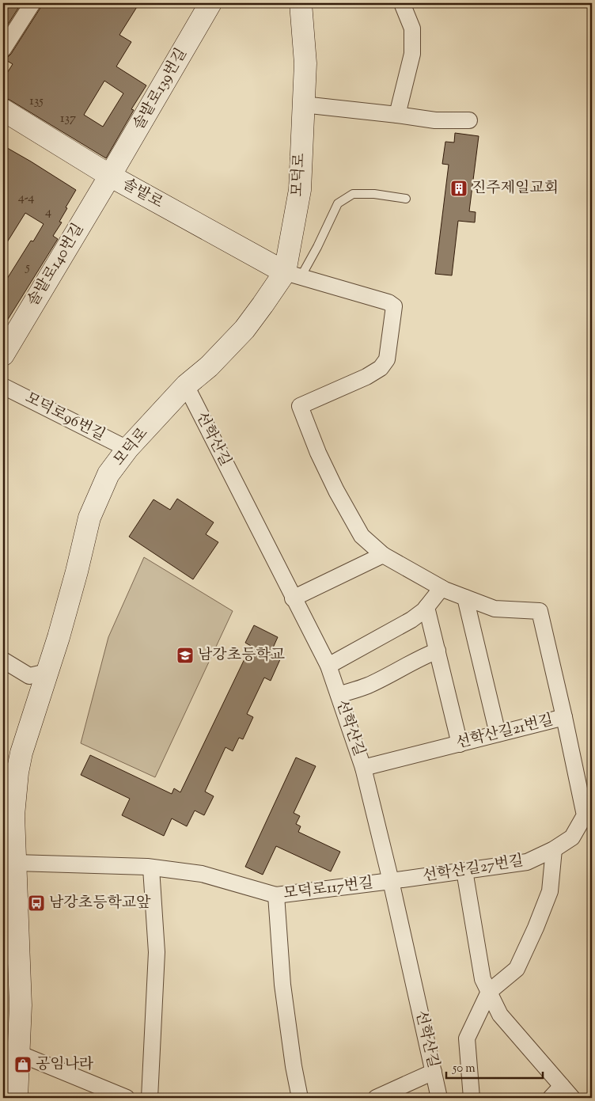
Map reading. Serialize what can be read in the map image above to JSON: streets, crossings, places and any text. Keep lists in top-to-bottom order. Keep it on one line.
{"streets":{"street":["솔밭로139번길","모덕로","솔밭로","솔밭로140번길","모덕로96번길","선학산길","선학산길21번길","선학산길27번길","모덕로117번길"]},"crossings":[["솔밭로139번길","솔밭로"],["솔밭로139번길","솔밭로140번길"],["모덕로","솔밭로"],["모덕로","모덕로96번길"],["모덕로","선학산길"],["모덕로","모덕로117번길"],["솔밭로","솔밭로140번길"],["선학산길","선학산길21번길"],["선학산길","선학산길27번길"],["선학산길","모덕로117번길"],["선학산길21번길","선학산길27번길"],["선학산길27번길","모덕로117번길"]],"places":{"building":["진주제일교회"],"school or university":["남강초등학교"],"bus stop":["남강초등학교앞"],"shop":["공임나라"]},"house_numbers":["135","137","4-4","4","5"],"scale_bar":"50 m"}
